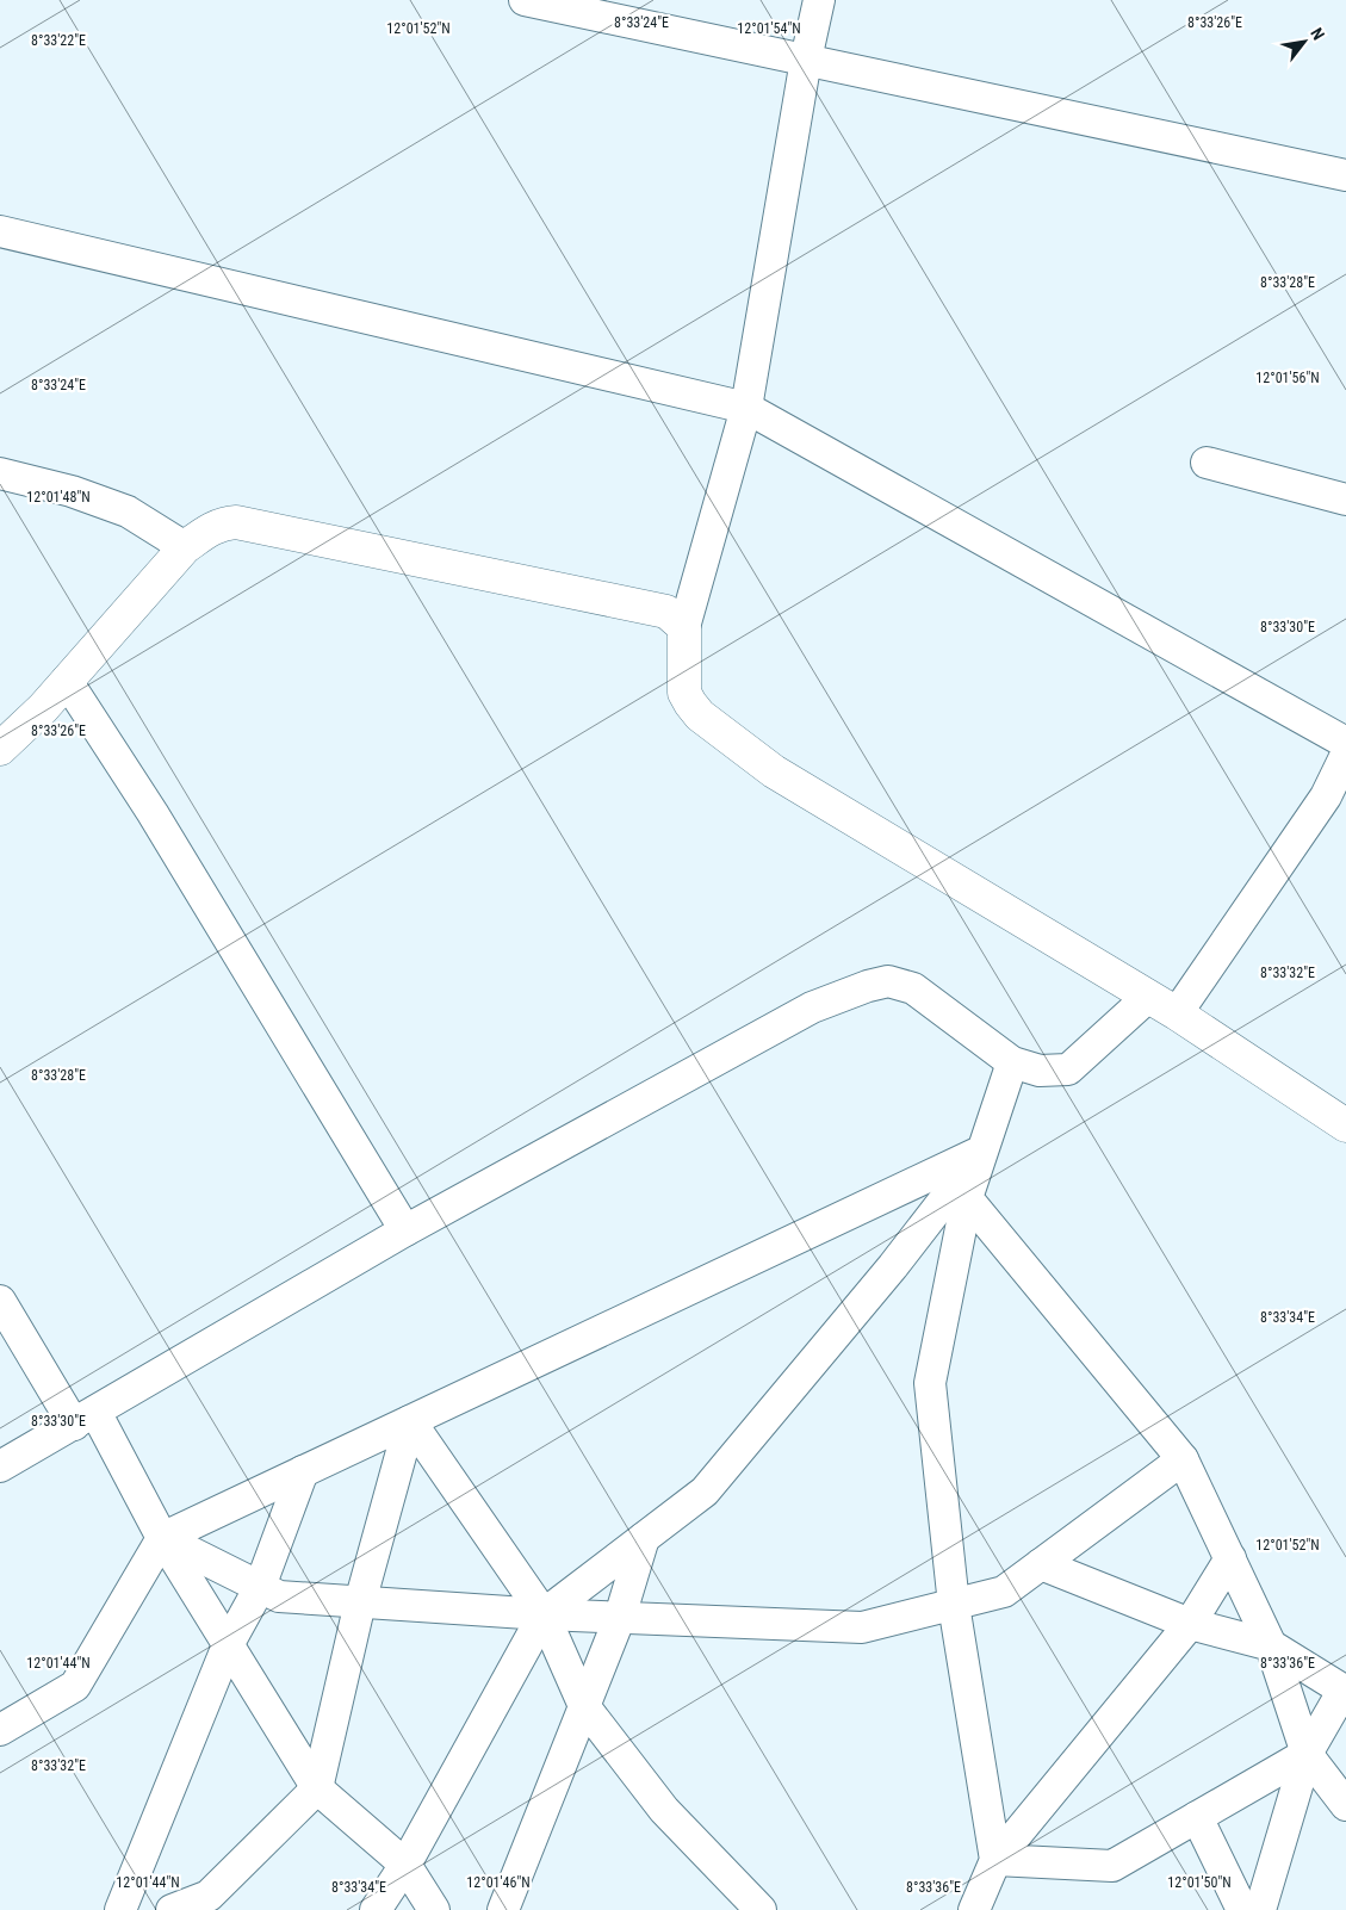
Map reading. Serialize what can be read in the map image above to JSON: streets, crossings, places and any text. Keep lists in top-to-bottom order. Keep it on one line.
{"north":"top right","coordinates":["8°33'24\"E","8°33'26\"E","12°01'52\"N","12°01'54\"N","8°33'22\"E","8°33'28\"E","12°01'56\"N","12°01'48\"N","8°33'30\"E","8°33'32\"E","8°33'34\"E","8°33'36\"E","12°01'44\"N","12°01'46\"N","12°01'50\"N"]}
